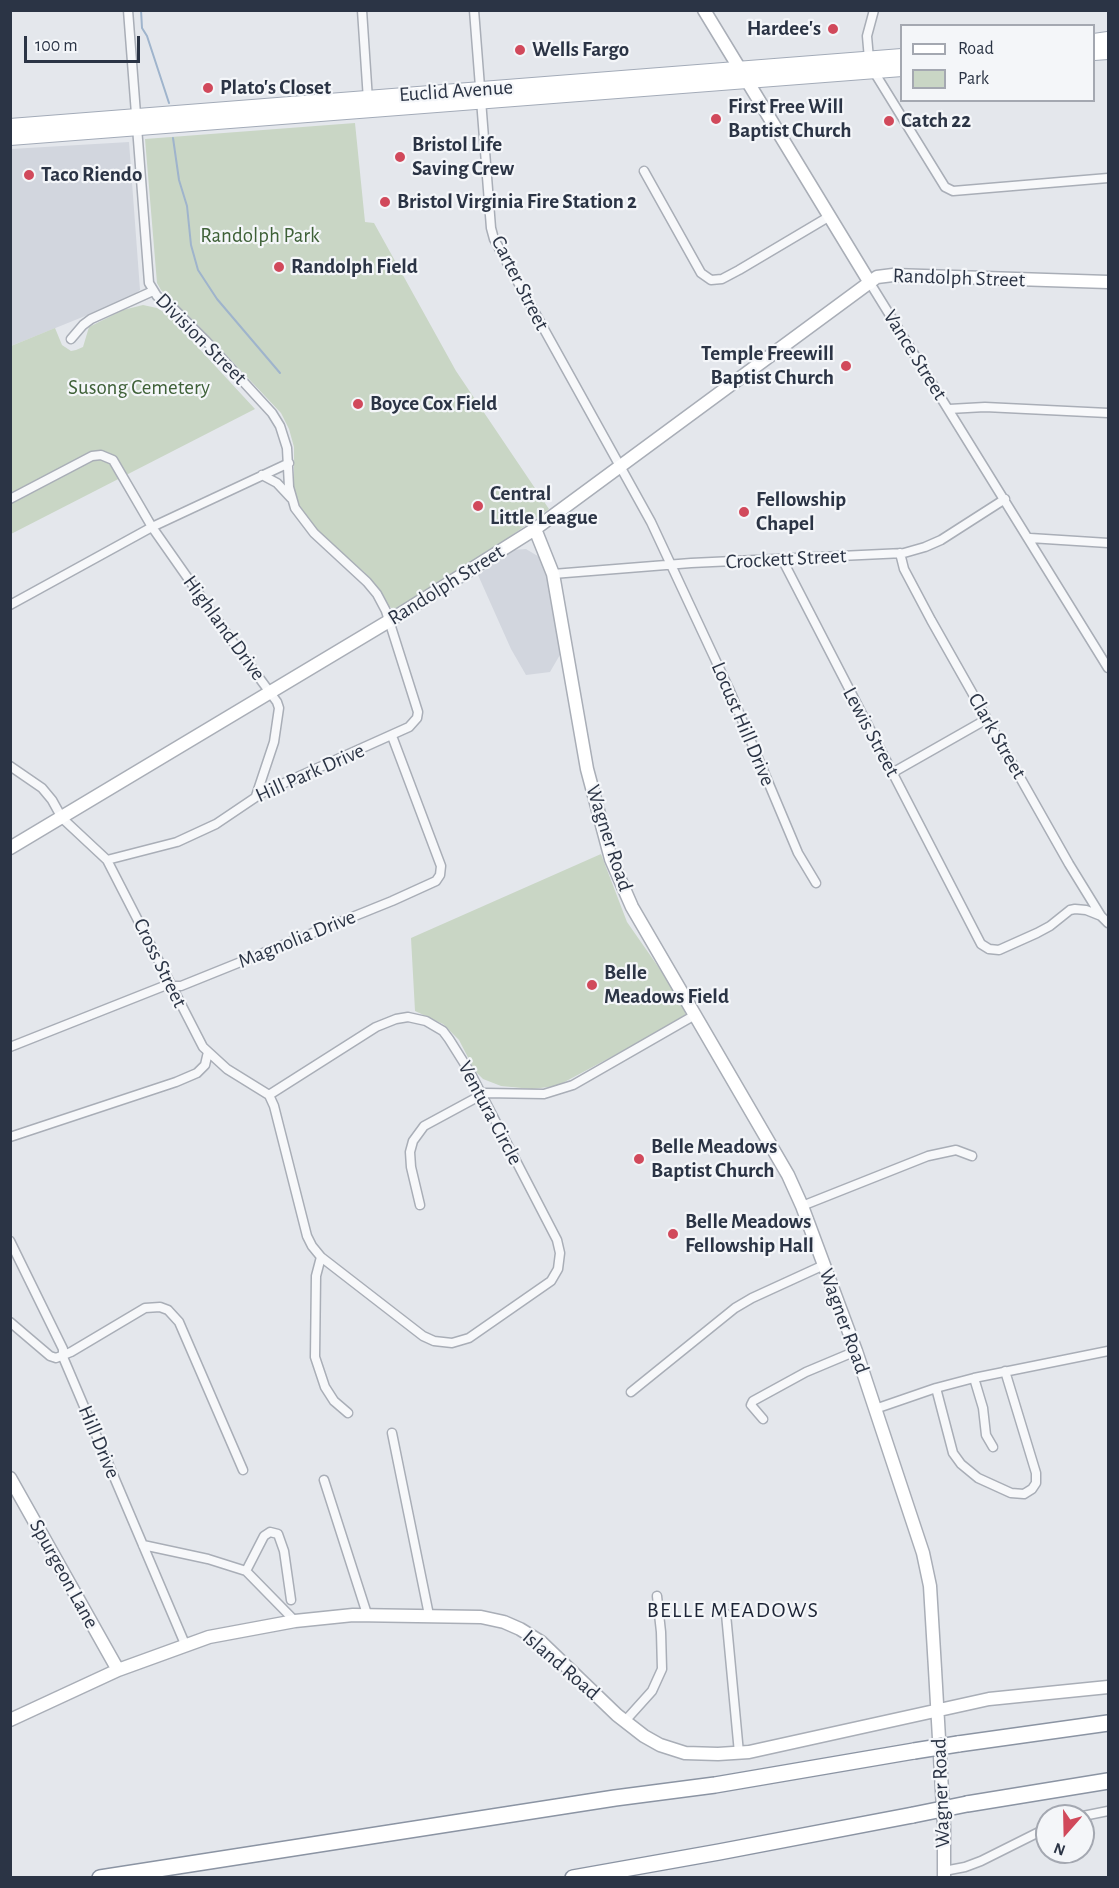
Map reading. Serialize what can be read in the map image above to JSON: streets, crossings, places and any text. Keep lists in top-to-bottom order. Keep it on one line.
{"streets":{"main road":["Euclid Avenue"],"street":["Randolph Street","Carter Street","Division Street","Vance Street","Crockett Street","Highland Drive","Locust Hill Drive","Lewis Street","Clark Street","Hill Park Drive","Wagner Road","Magnolia Drive","Cross Street","Ventura Circle","Hill Drive","Spurgeon Lane","Island Road"]},"crossings":[["Euclid Avenue","Carter Street"],["Euclid Avenue","Division Street"],["Euclid Avenue","Vance Street"],["Randolph Street","Carter Street"],["Randolph Street","Division Street"],["Randolph Street","Vance Street"],["Randolph Street","Highland Drive"],["Randolph Street","Hill Park Drive"],["Randolph Street","Wagner Road"],["Randolph Street","Cross Street"],["Carter Street","Crockett Street"],["Carter Street","Locust Hill Drive"],["Division Street","Hill Park Drive"],["Vance Street","Crockett Street"],["Crockett Street","Locust Hill Drive"],["Crockett Street","Lewis Street"],["Crockett Street","Clark Street"],["Crockett Street","Wagner Road"],["Highland Drive","Hill Park Drive"],["Lewis Street","Clark Street"],["Hill Park Drive","Magnolia Drive"],["Hill Park Drive","Cross Street"],["Wagner Road","Island Road"],["Magnolia Drive","Cross Street"],["Cross Street","Ventura Circle"],["Hill Drive","Island Road"],["Spurgeon Lane","Island Road"]],"districts":["BELLE MEADOWS"],"parks":["Randolph Park","Susong Cemetery"],"places":["Hardee's","Wells Fargo","Plato's Closet","First Free Will Baptist Church","Catch 22","Bristol Life Saving Crew","Taco Riendo","Bristol Virginia Fire Station 2","Randolph Field","Temple Freewill Baptist Church","Boyce Cox Field","Central Little League","Fellowship Chapel","Belle Meadows Field","Belle Meadows Baptist Church","Belle Meadows Fellowship Hall"],"legend":["Road","Park"],"scale_bar":"100 m","north":"bottom"}
